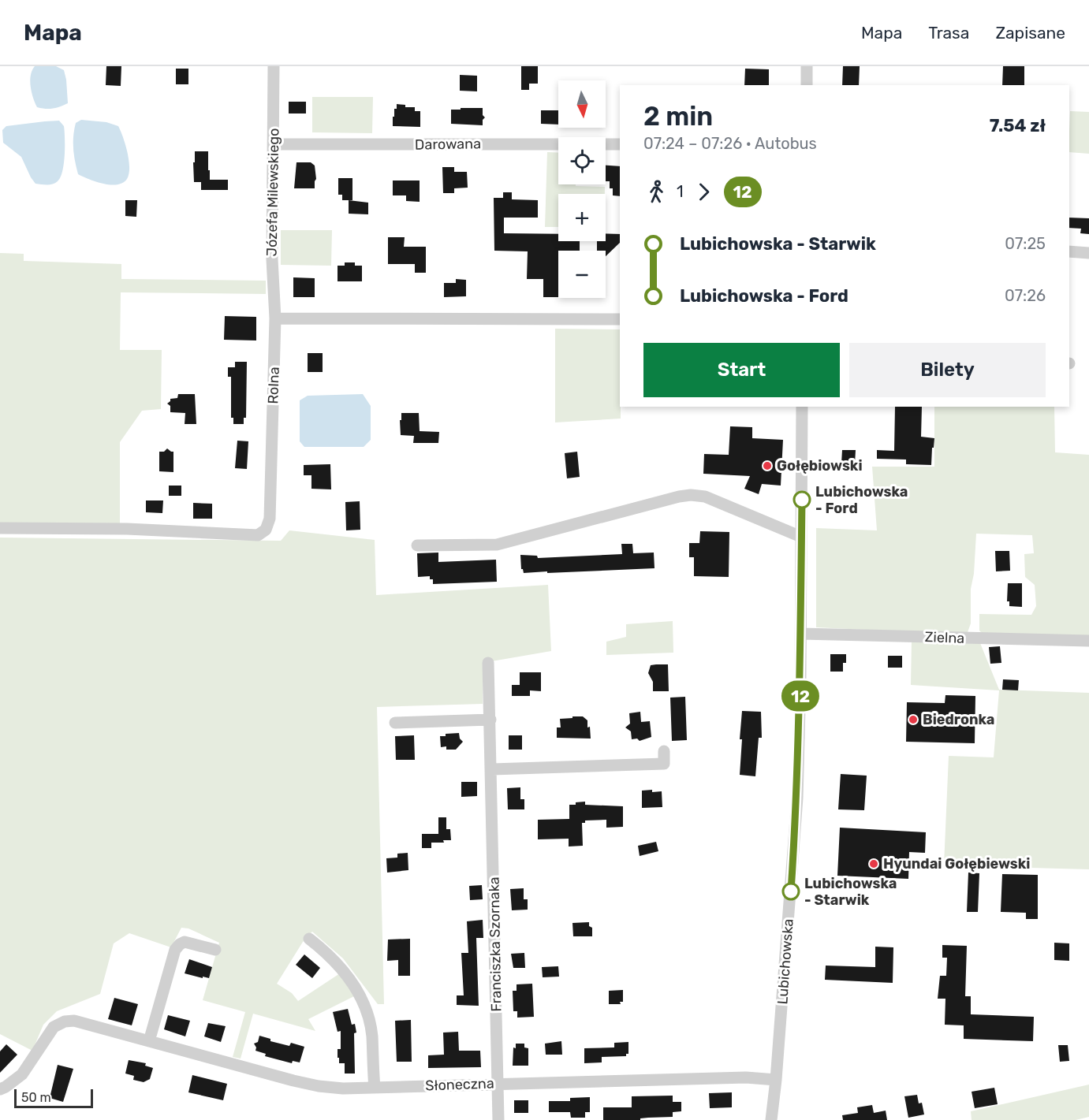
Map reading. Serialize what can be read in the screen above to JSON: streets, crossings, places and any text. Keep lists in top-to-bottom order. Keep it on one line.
{"streets":{"street":["Darowana","Józefa Milewskiego","Rolna","Zielna","Franciszka Szornaka","Lubichowska","Słoneczna"]},"crossings":[["Darowana","Józefa Milewskiego"],["Józefa Milewskiego","Rolna"],["Zielna","Lubichowska"],["Franciszka Szornaka","Słoneczna"],["Lubichowska","Słoneczna"]],"places":["Gołębiowski","Lubichowska - Ford","Biedronka","Hyundai Gołębiewski","Lubichowska - Starwik"],"lines":["bus line 12"],"scale_bar":"50 m","north":"bottom","page":{"header":"Mapa","nav":["Mapa","Trasa","Zapisane"],"on_map":"12","map_buttons":["+","−"],"heading":["2 min","07:24 – 07:26 · Autobus","7.54 zł"],"legs":["1","12"],"list":[{"name":"Lubichowska - Starwik","value":"07:25"},{"name":"Lubichowska - Ford","value":"07:26"}],"buttons":["Start","Bilety"],"scale":"50 m"}}
